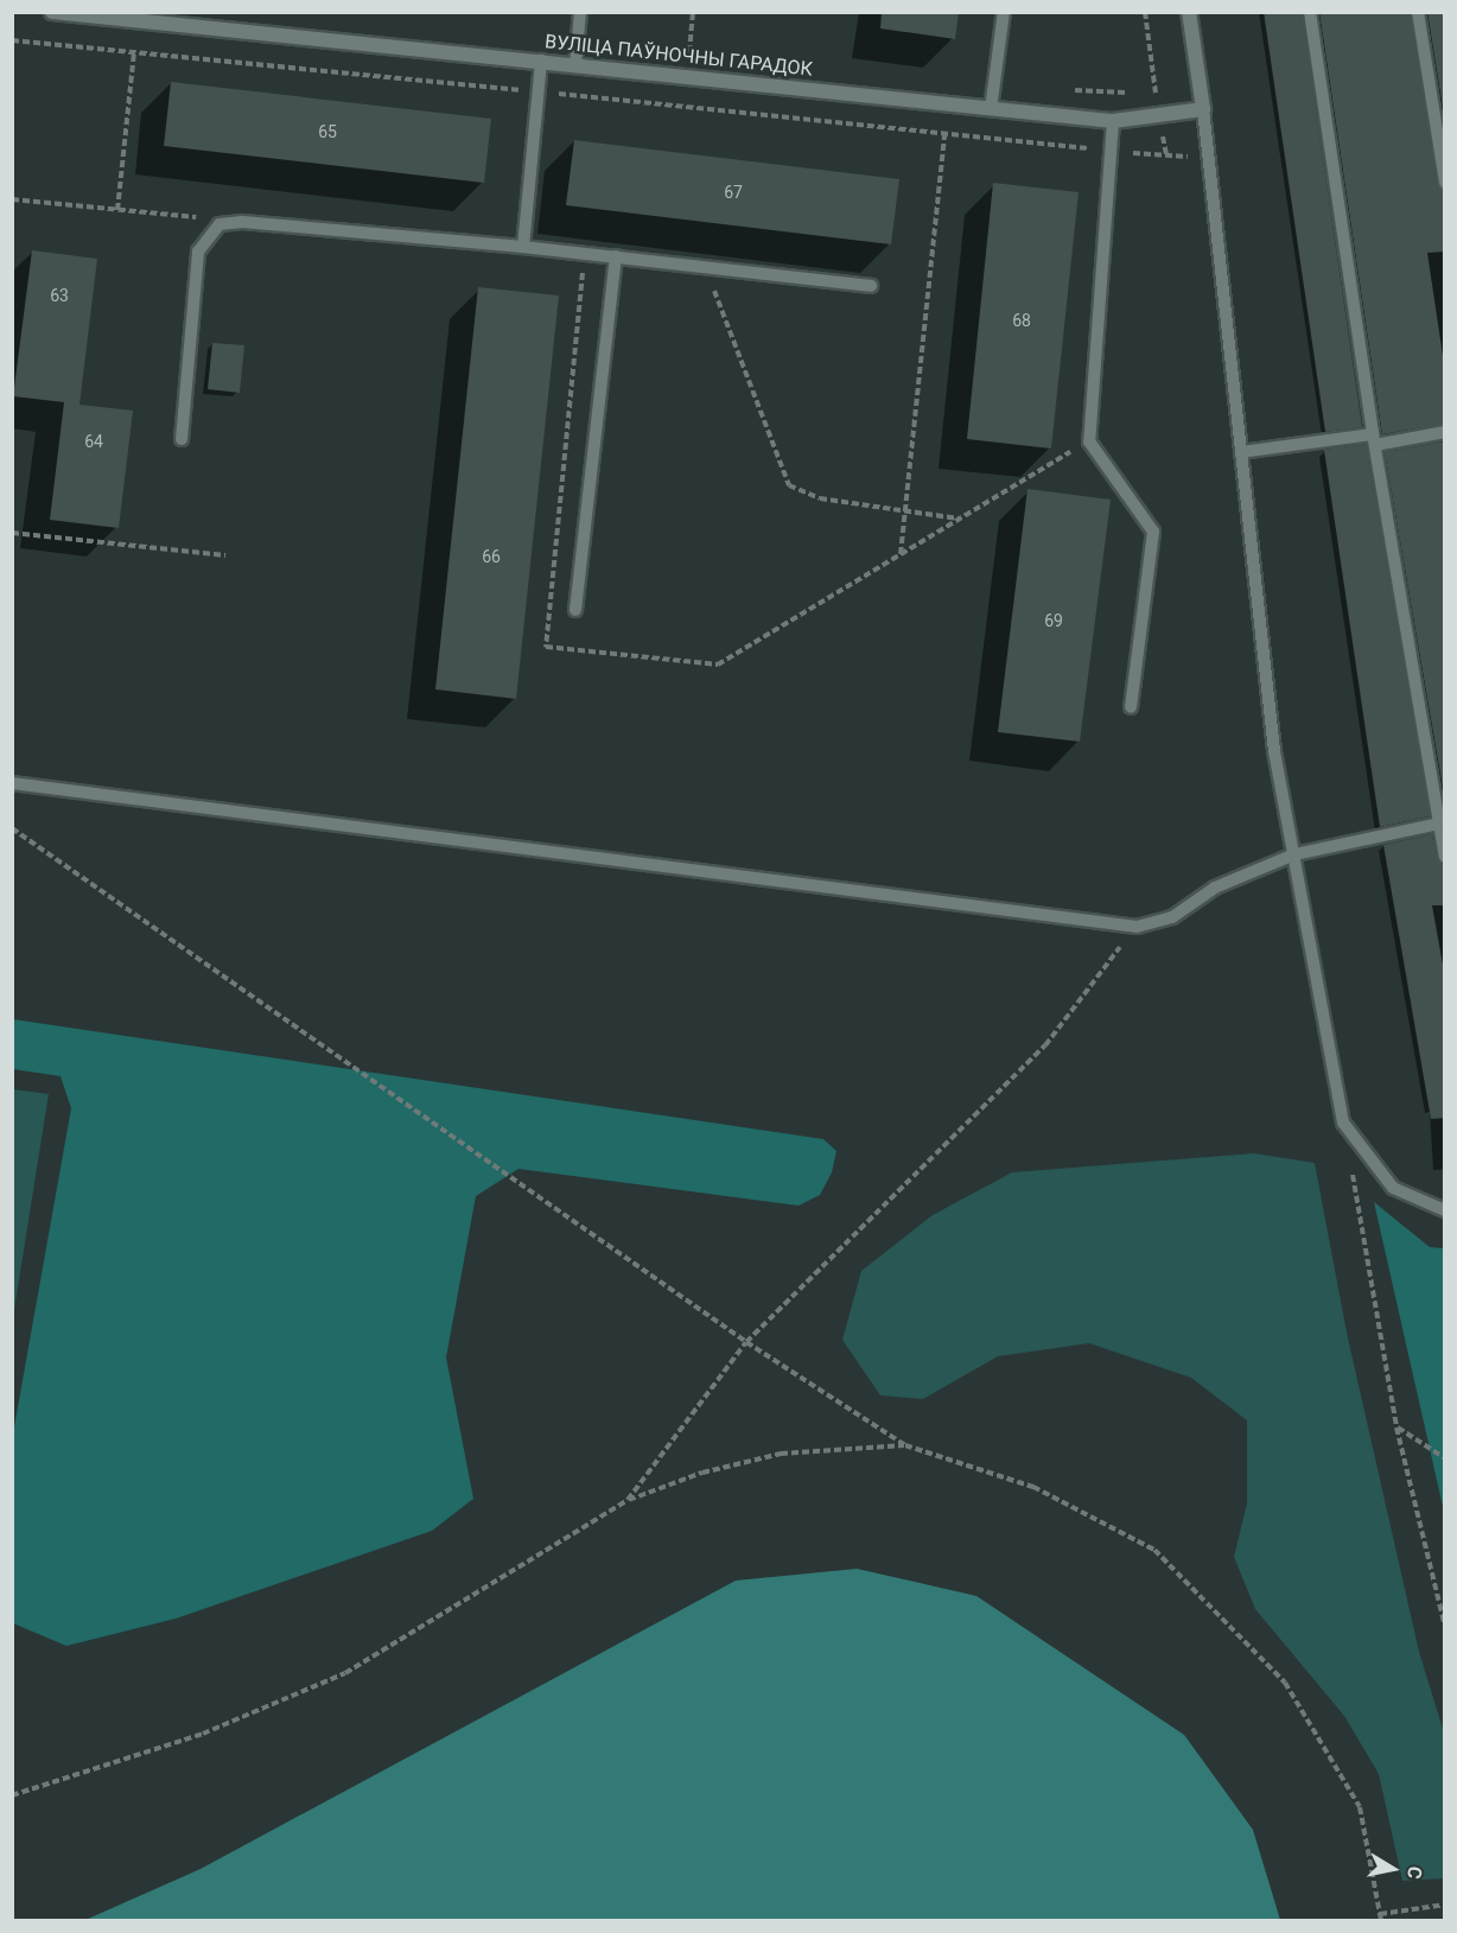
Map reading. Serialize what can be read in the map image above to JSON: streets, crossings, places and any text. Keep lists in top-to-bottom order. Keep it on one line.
{"streets":{"street":["ВУЛІЦА ПАЎНОЧНЫ ГАРАДОК"]},"house_numbers":["65","67","63","68","64","66","69"],"north":"right"}
